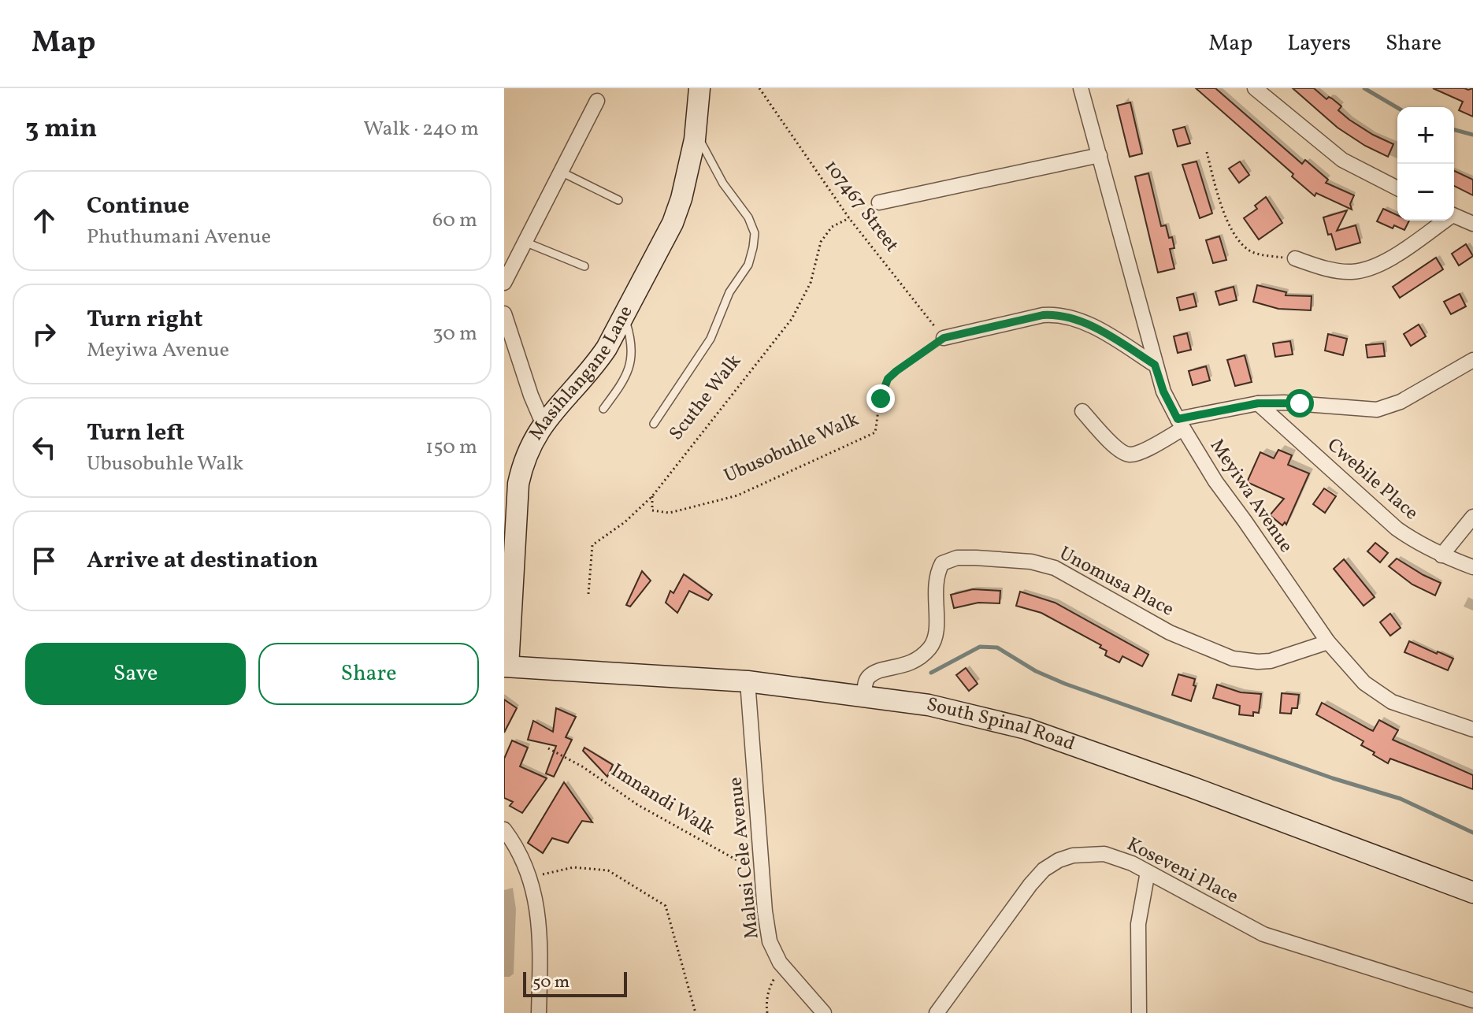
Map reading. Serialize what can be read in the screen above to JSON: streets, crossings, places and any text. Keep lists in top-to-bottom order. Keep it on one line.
{"streets":{"street":["Masihlangane Lane","Cwebile Place","Meyiwa Avenue","Unomusa Place","South Spinal Road","Malusi Cele Avenue","Koseveni Place"],"path":["107467 Street","Scuthe Walk","Ubusobuhle Walk","Imnandi Walk"]},"crossings":[["107467 Street","Scuthe Walk"],["107467 Street","Ubusobuhle Walk"],["Masihlangane Lane","South Spinal Road"],["Scuthe Walk","Ubusobuhle Walk"],["Meyiwa Avenue","Unomusa Place"],["Unomusa Place","South Spinal Road"],["South Spinal Road","Malusi Cele Avenue"],["Imnandi Walk","Malusi Cele Avenue"]],"scale_bar":"50 m","page":{"header":"Map","nav":["Map","Layers","Share"],"heading":["3 min","Walk · 240 m"],"map_buttons":["+","−"],"list":[["Continue","Phuthumani Avenue","60 m"],["Turn right","Meyiwa Avenue","30 m"],["Turn left","Ubusobuhle Walk","150 m"],"Arrive at destination"],"buttons":["Save","Share"],"scale":"50 m"}}
